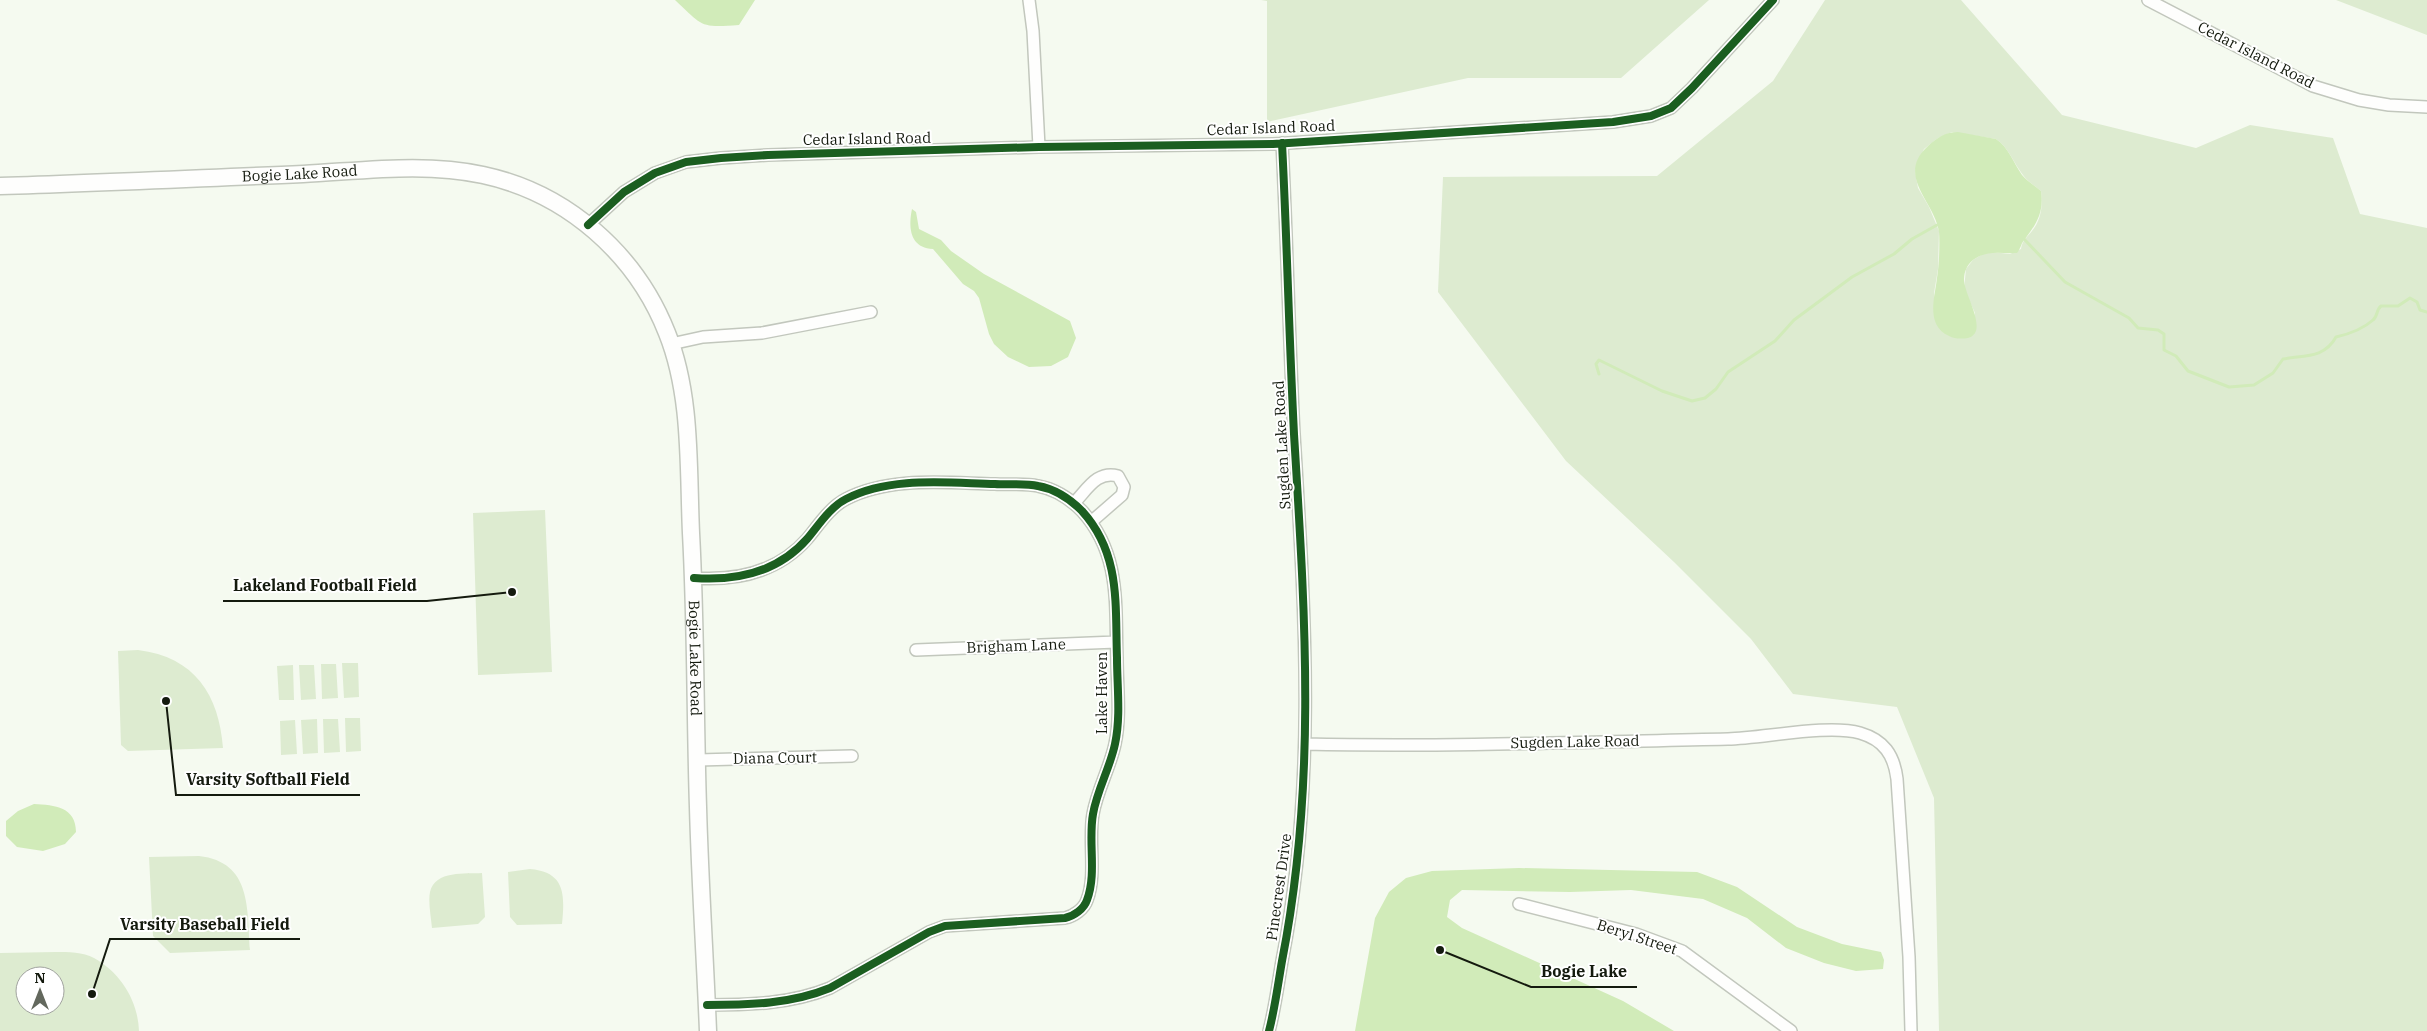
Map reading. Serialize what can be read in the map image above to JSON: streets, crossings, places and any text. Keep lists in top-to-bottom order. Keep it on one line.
{"streets":{"main road":["Bogie Lake Road"],"street":["Cedar Island Road","Sugden Lake Road","Brigham Lane","Lake Haven","Diana Court","Pinecrest Drive","Beryl Street"]},"crossings":[["Cedar Island Road","Bogie Lake Road"],["Cedar Island Road","Sugden Lake Road"],["Bogie Lake Road","Lake Haven"],["Bogie Lake Road","Diana Court"],["Sugden Lake Road","Pinecrest Drive"],["Brigham Lane","Lake Haven"]],"places":["Lakeland Football Field","Varsity Softball Field","Bogie Lake","Varsity Baseball Field"],"north":"top"}
